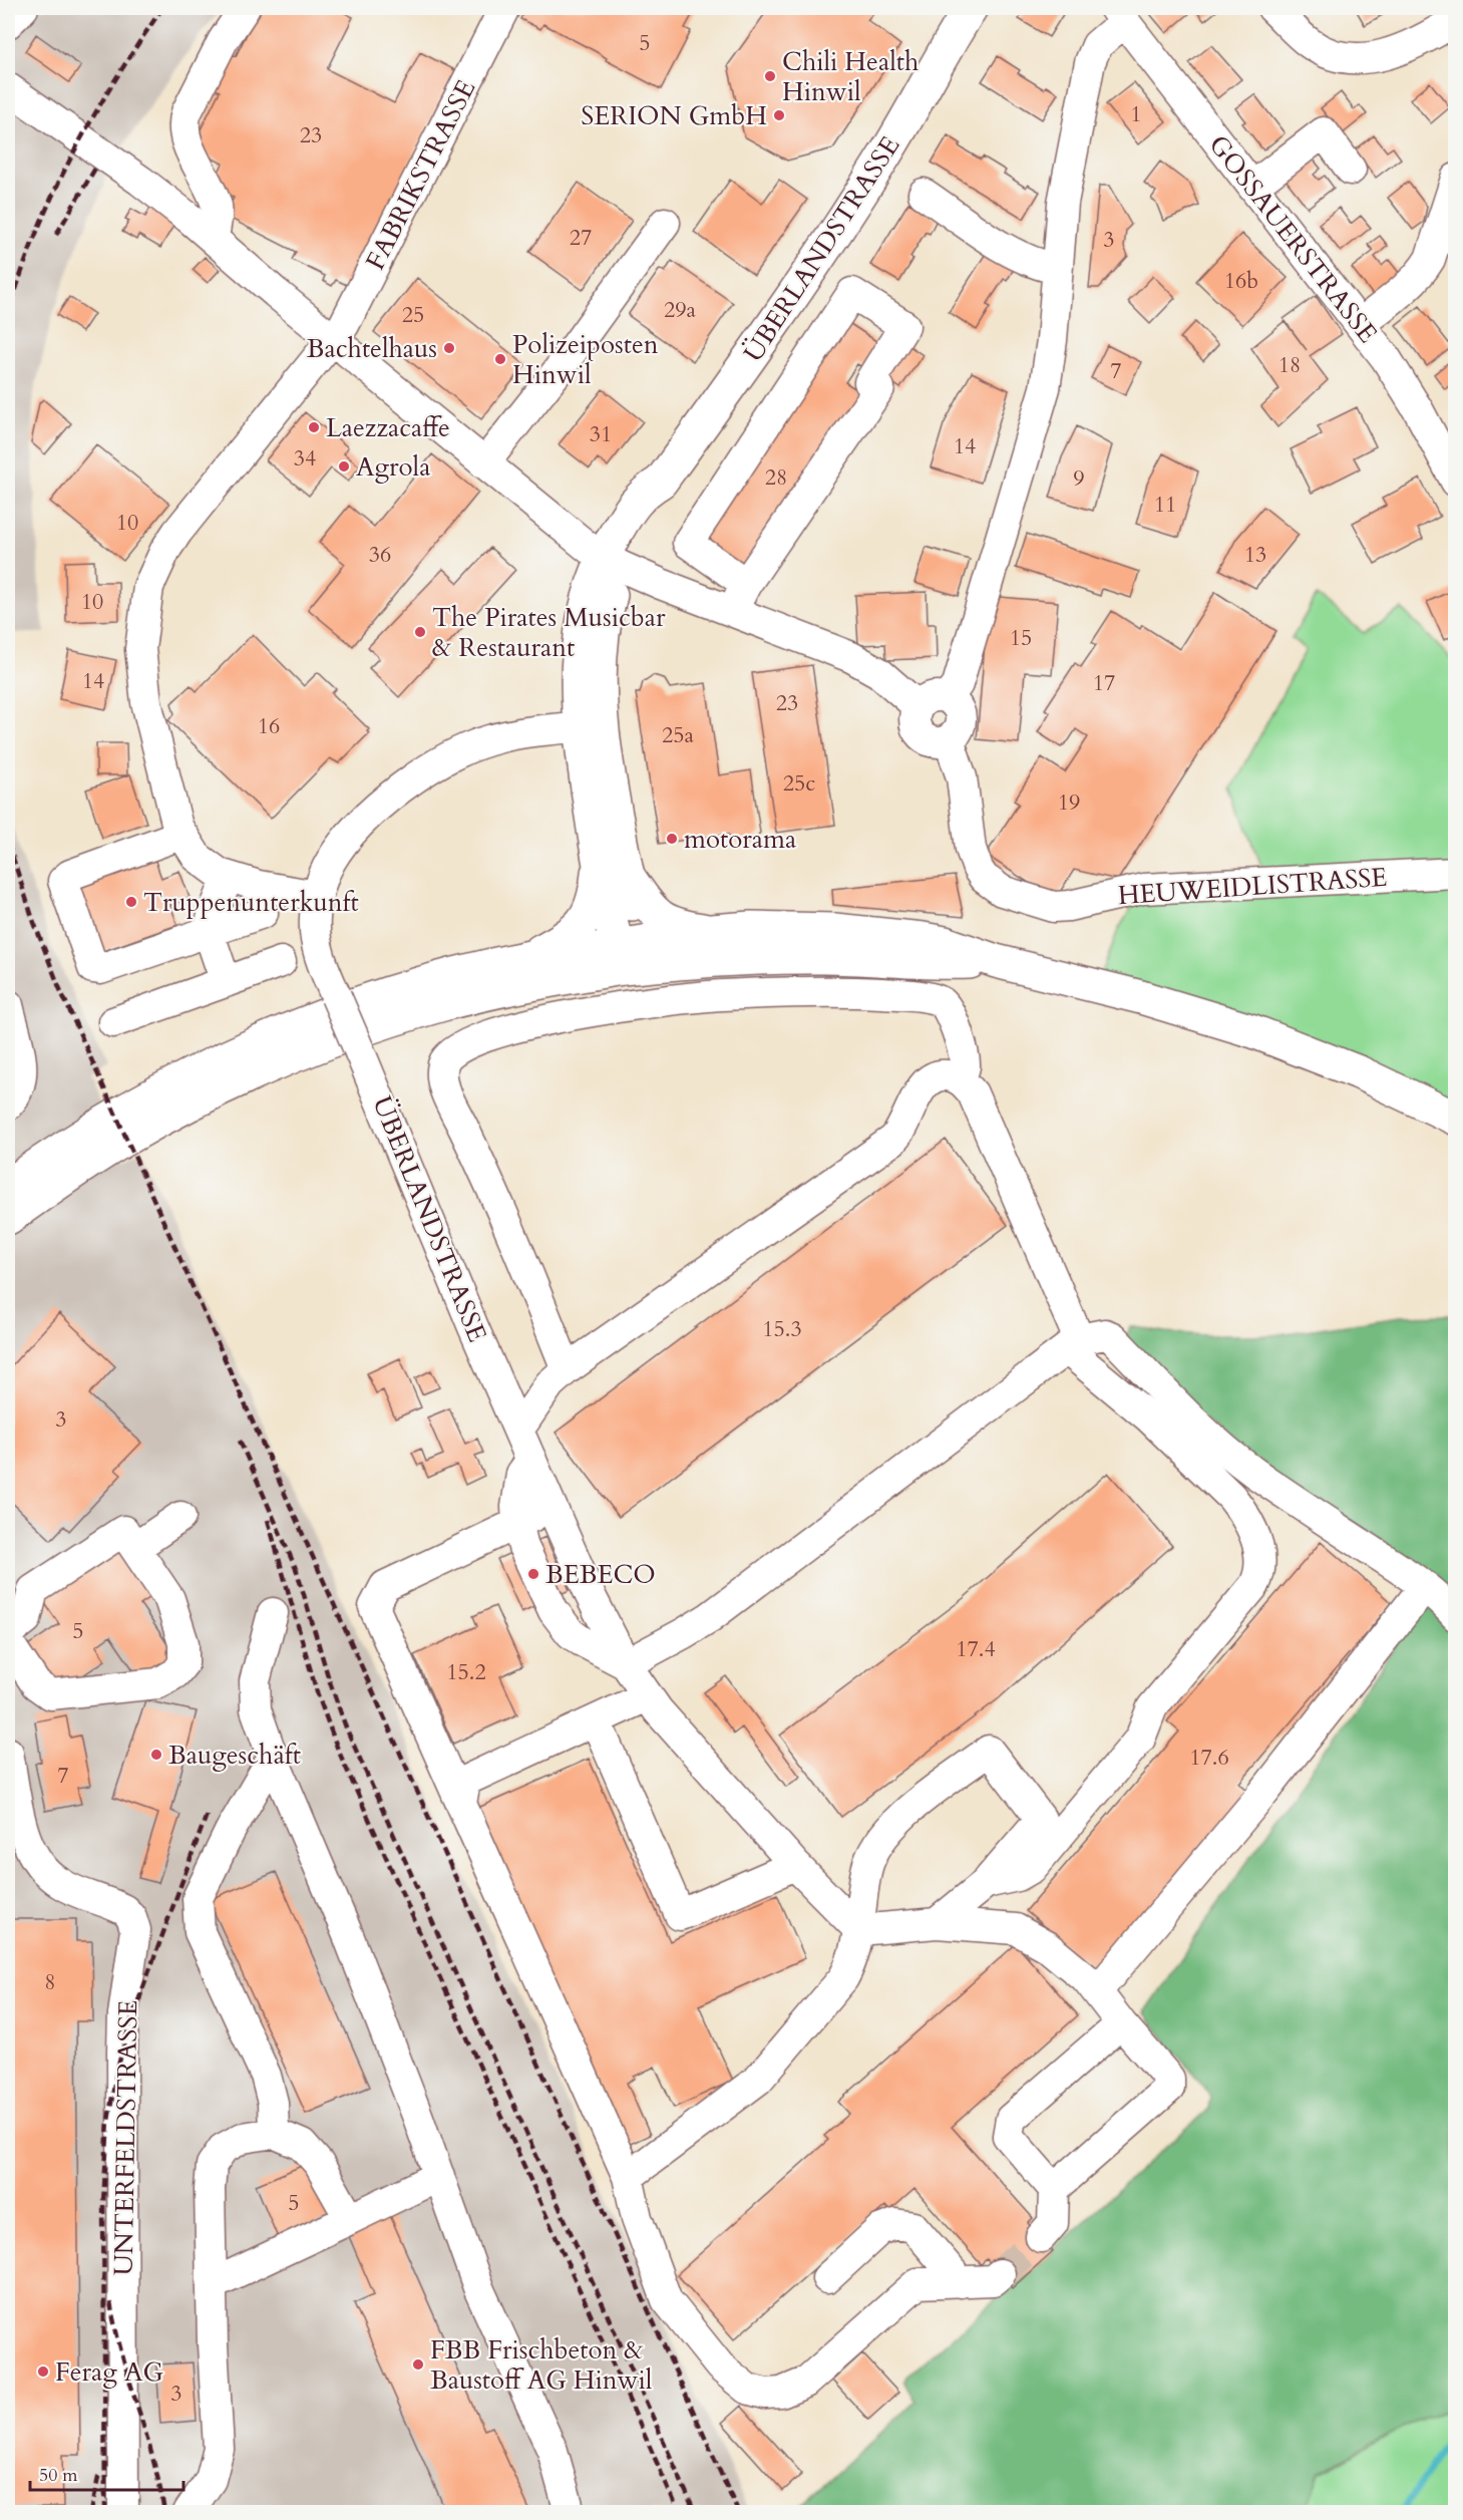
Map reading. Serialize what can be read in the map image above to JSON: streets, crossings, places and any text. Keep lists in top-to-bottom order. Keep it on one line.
{"streets":{"main road":["ÜBERLANDSTRASSE"],"street":["FABRIKSTRASSE","GOSSAUERSTRASSE","HEUWEIDLISTRASSE","UNTERFELDSTRASSE"]},"crossings":[["FABRIKSTRASSE","ÜBERLANDSTRASSE"]],"places":["Chili Health Hinwil","SERION GmbH","Bachtelhaus","Polizeiposten Hinwil","Laezzacaffe","Agrola","The Pirates Musicbar & Restaurant","motorama","Truppenunterkunft","BEBECO","Baugeschäft","FBB Frischbeton & Baustoff AG Hinwil","Ferag AG"],"house_numbers":["5","1","23","27","3","16b","29a","25","18","7","31","14","34","28","9","11","10","36","13","10","15","14","17","23","16","25a","25c","19","15.3","3","5","17.4","15.2","17.6","7","8","5","3"],"scale_bar":"50 m"}
